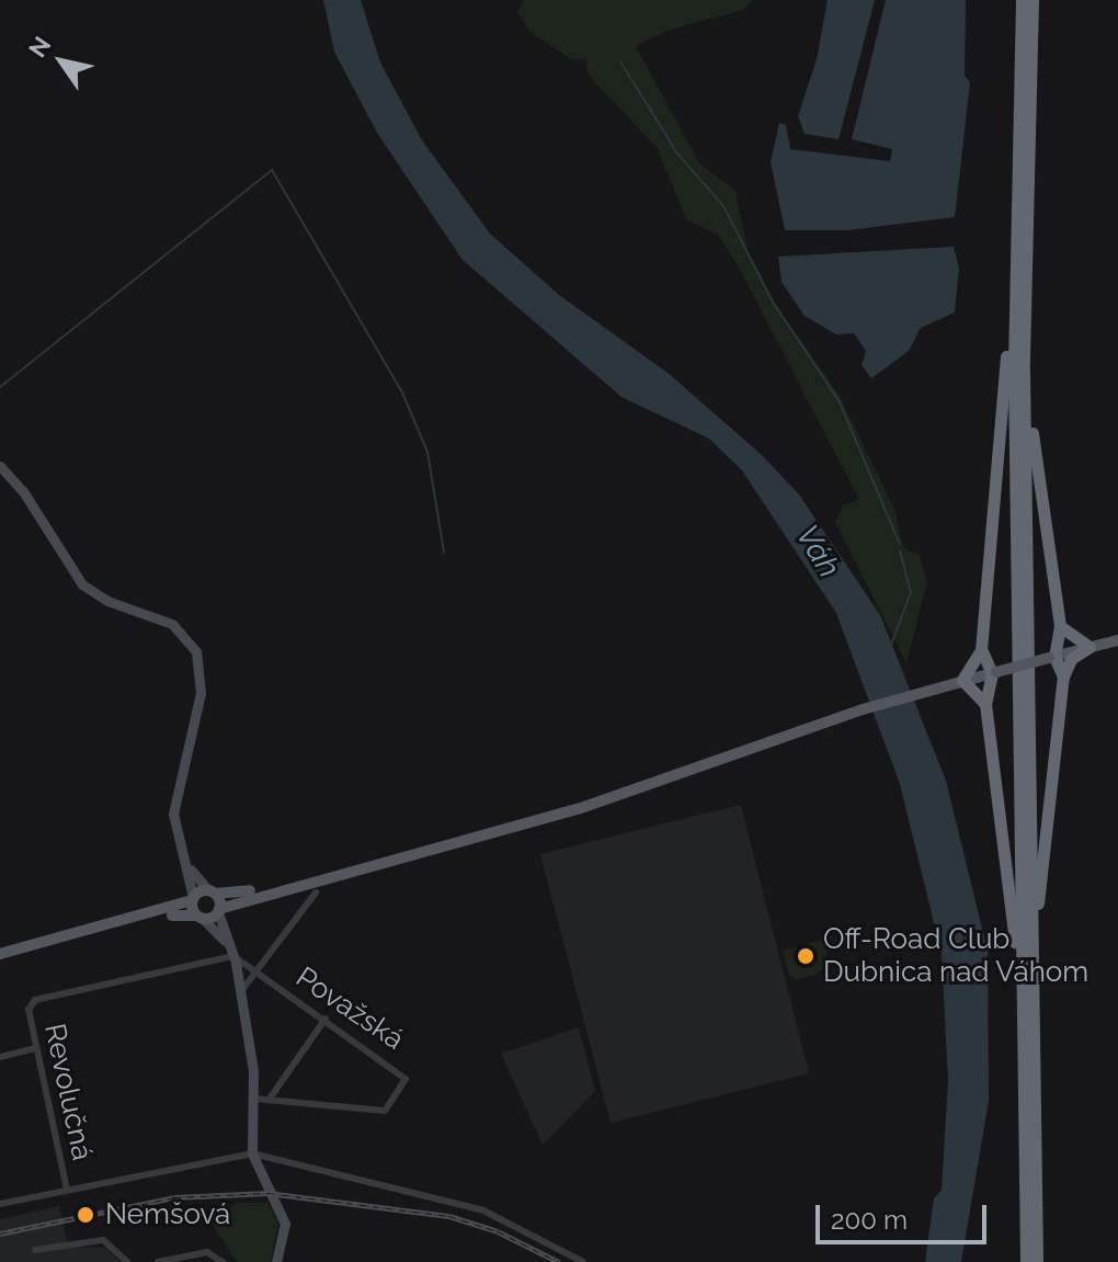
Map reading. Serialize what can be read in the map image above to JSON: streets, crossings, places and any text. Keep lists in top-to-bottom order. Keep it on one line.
{"streets":{"street":["Považská","Revolučná"]},"crossings":[["Považská","Revolučná"]],"water":["Váh"],"places":["Off-Road Club Dubnica nad Váhom","Nemšová"],"scale_bar":"200 m","north":"top left"}
